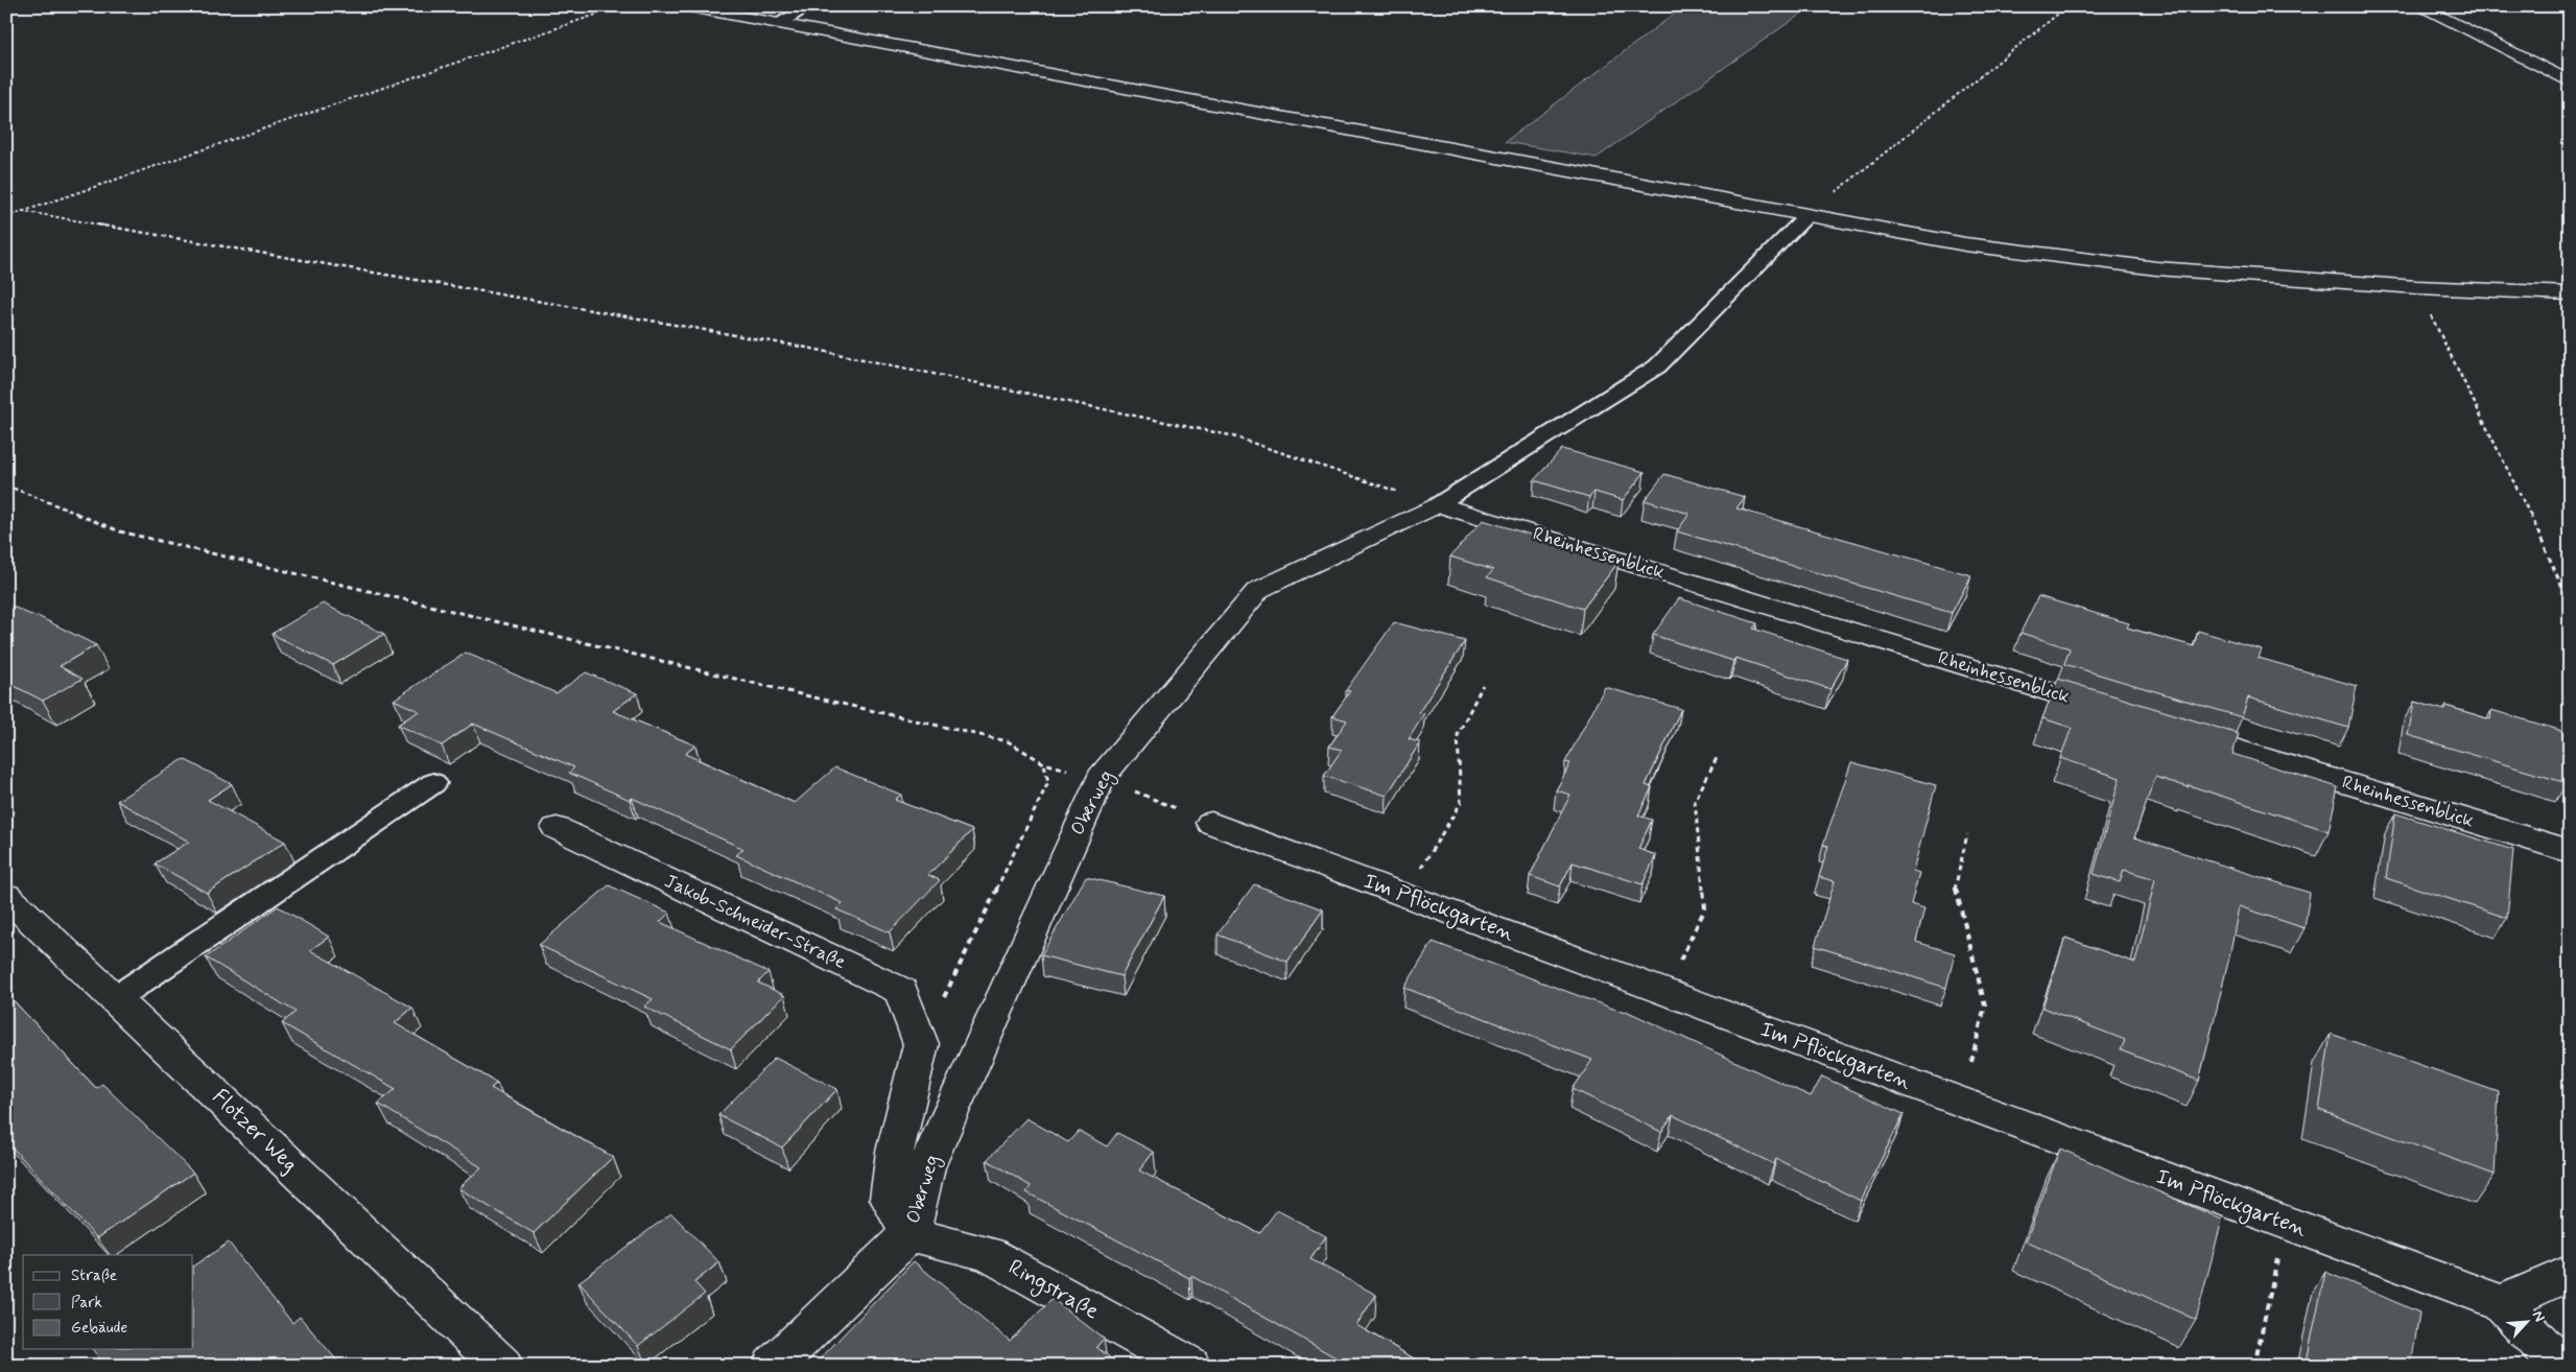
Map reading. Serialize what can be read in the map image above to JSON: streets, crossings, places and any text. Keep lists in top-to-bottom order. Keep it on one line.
{"streets":{"street":["Rheinhessenblick","Oberweg","Im Pflöckgarten","Jakob-Schneider-Straße","Flotzer Weg","Ringstraße"]},"crossings":[["Rheinhessenblick","Oberweg"],["Oberweg","Jakob-Schneider-Straße"],["Oberweg","Ringstraße"]],"legend":["Straße","Park","Gebäude"],"north":"top right"}
